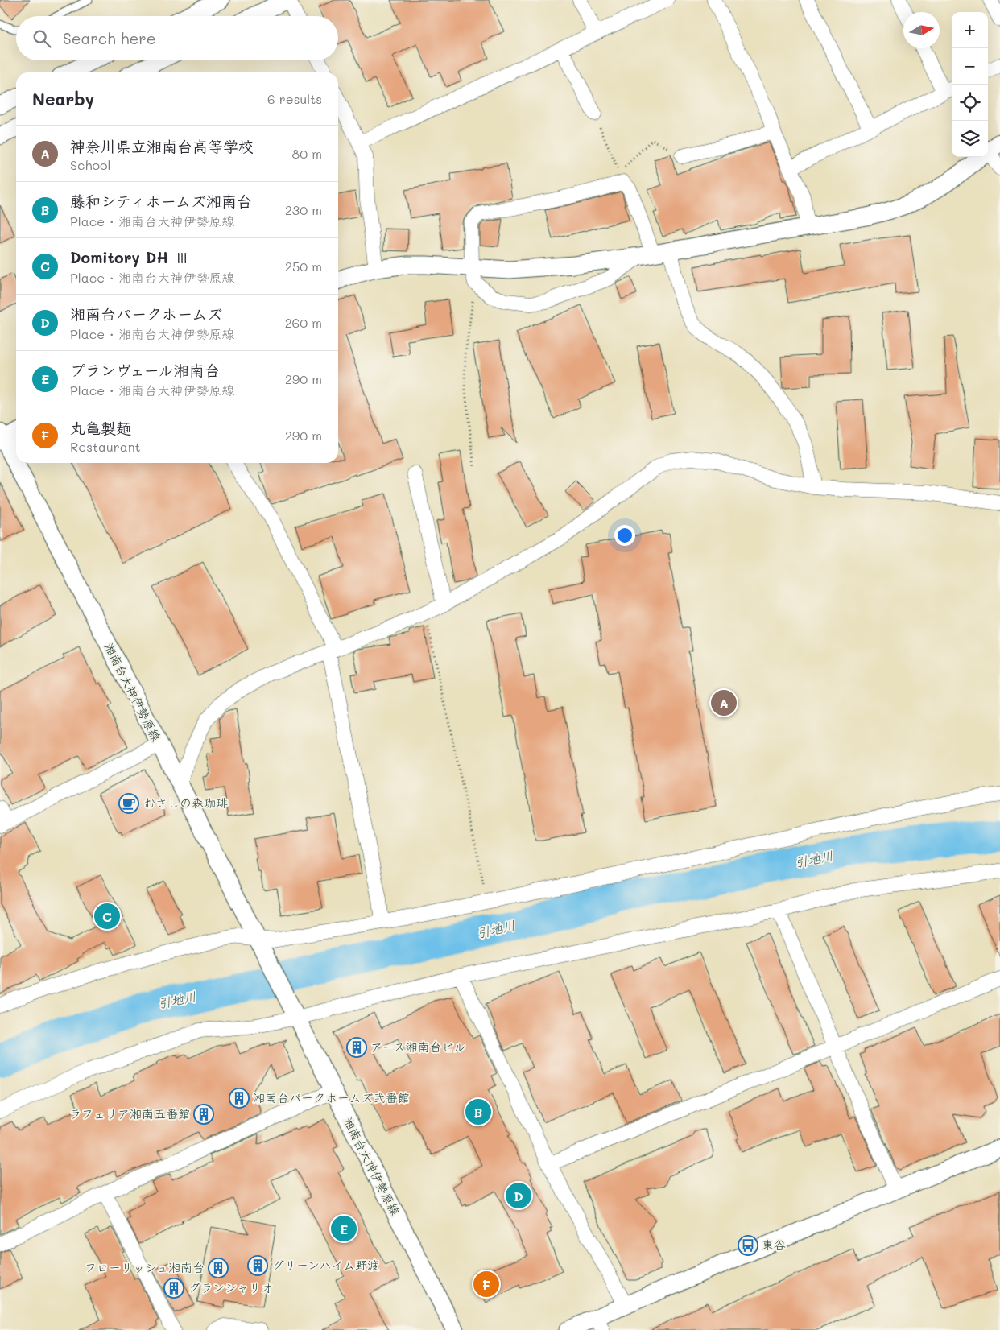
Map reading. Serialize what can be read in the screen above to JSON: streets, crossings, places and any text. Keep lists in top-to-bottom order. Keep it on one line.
{"streets":{"street":["湘南台大神伊勢原線"]},"water":["引地川"],"places":{"cafe":["むさしの森珈琲"],"building":["アース湘南台ビル","湘南台パークホームズ弐番館","ラフェリア湘南五番館","グリーンハイム野渡","フローリッシュ湘南台","グランシャリオ"],"bus stop":["東谷"]},"north":"right","page":{"map_buttons":["+","−"],"search":"Search here","heading":["Nearby","6 results"],"list":[{"mark":"A","name":"神奈川県立湘南台高等学校","note":"School","value":"80 m"},{"mark":"B","name":"藤和シティホームズ湘南台","note":"Place · 湘南台大神伊勢原線","value":"230 m"},{"mark":"C","name":"Domitory DH Ⅲ","note":"Place · 湘南台大神伊勢原線","value":"250 m"},{"mark":"D","name":"湘南台パークホームズ","note":"Place · 湘南台大神伊勢原線","value":"260 m"},{"mark":"E","name":"プランヴェール湘南台","note":"Place · 湘南台大神伊勢原線","value":"290 m"},{"mark":"F","name":"丸亀製麺","note":"Restaurant","value":"290 m"}],"pins":["A","C","B","D","E","F"]}}
